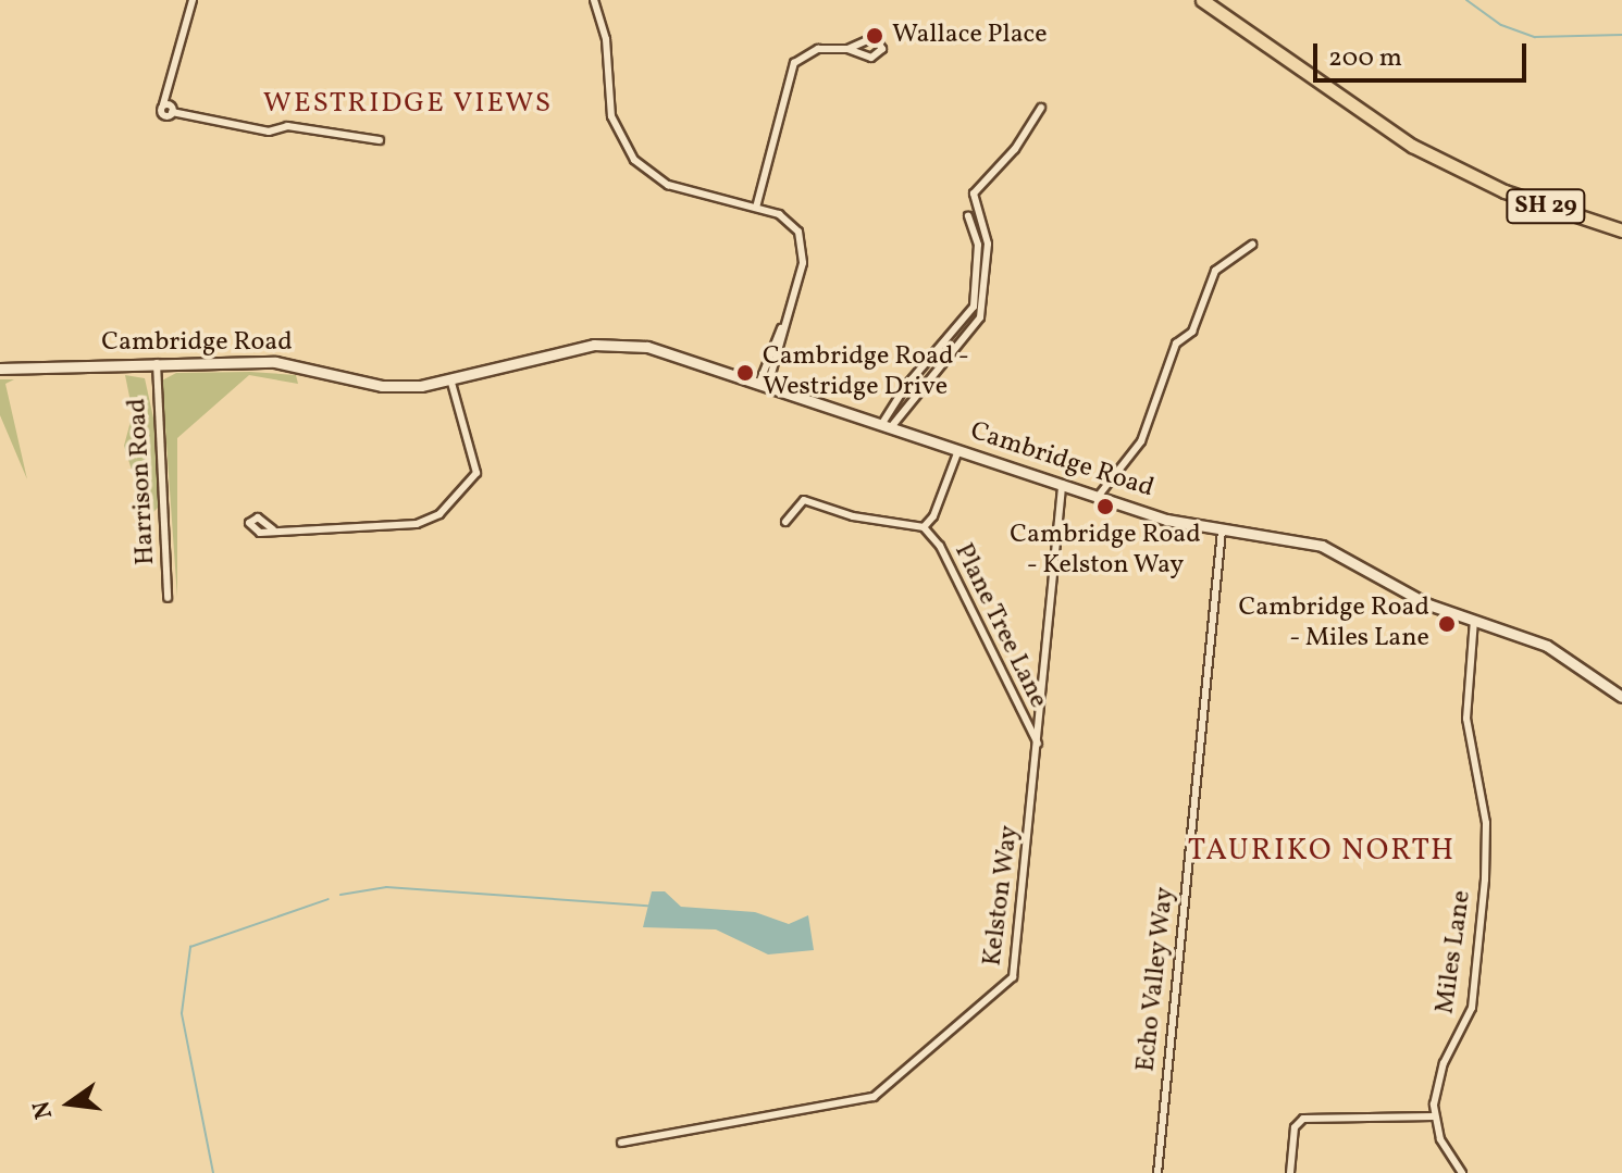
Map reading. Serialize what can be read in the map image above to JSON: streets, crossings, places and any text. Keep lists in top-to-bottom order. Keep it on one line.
{"streets":{"highway":["SH 29"],"main road":["Cambridge Road"],"street":["Harrison Road","Plane Tree Lane","Kelston Way","Miles Lane","Echo Valley Way"]},"crossings":[["Cambridge Road","Harrison Road"],["Cambridge Road","Plane Tree Lane"],["Cambridge Road","Kelston Way"],["Cambridge Road","Miles Lane"],["Cambridge Road","Echo Valley Way"],["Plane Tree Lane","Kelston Way"]],"districts":["WESTRIDGE VIEWS","TAURIKO NORTH"],"places":["Wallace Place","Cambridge Road - Westridge Drive","Cambridge Road - Kelston Way","Cambridge Road - Miles Lane"],"scale_bar":"200 m","north":"left"}
